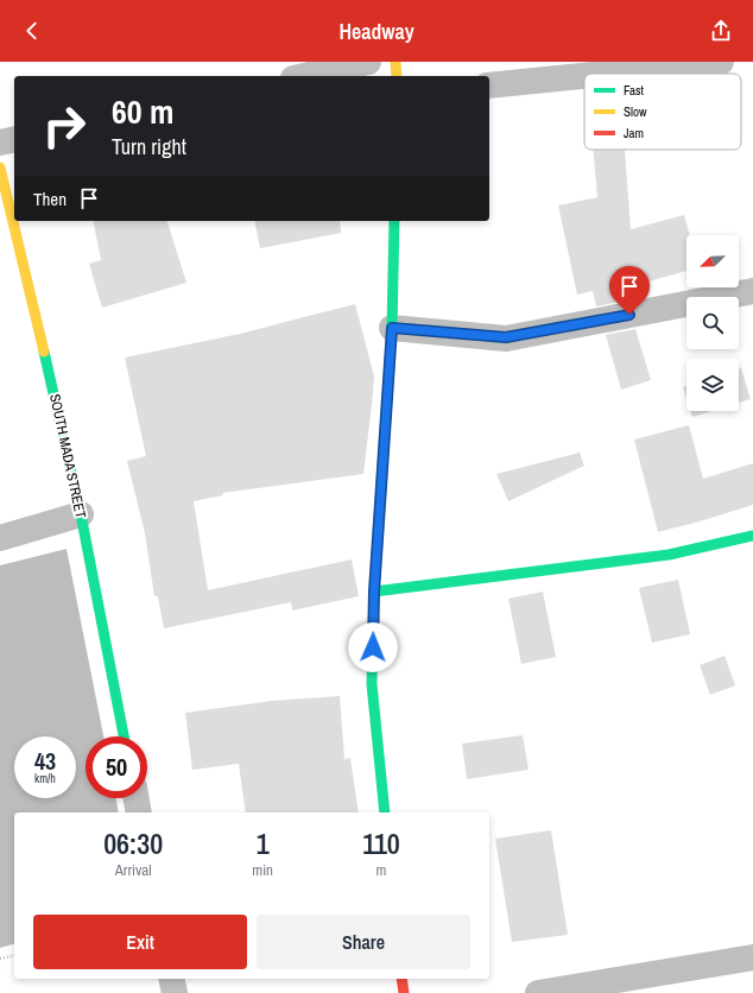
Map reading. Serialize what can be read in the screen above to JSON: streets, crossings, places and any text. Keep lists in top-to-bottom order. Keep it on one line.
{"streets":{"street":["SOUTH MADA STREET"]},"legend":["Fast","Slow","Jam"],"north":"bottom left","page":{"header":"Headway","turn":["60 m","Turn right"],"then":"Then","speed":"43 km/h","limit":"50","eta":["06:30","Arrival","1","min","110","m"],"buttons":["Exit","Share"]}}
